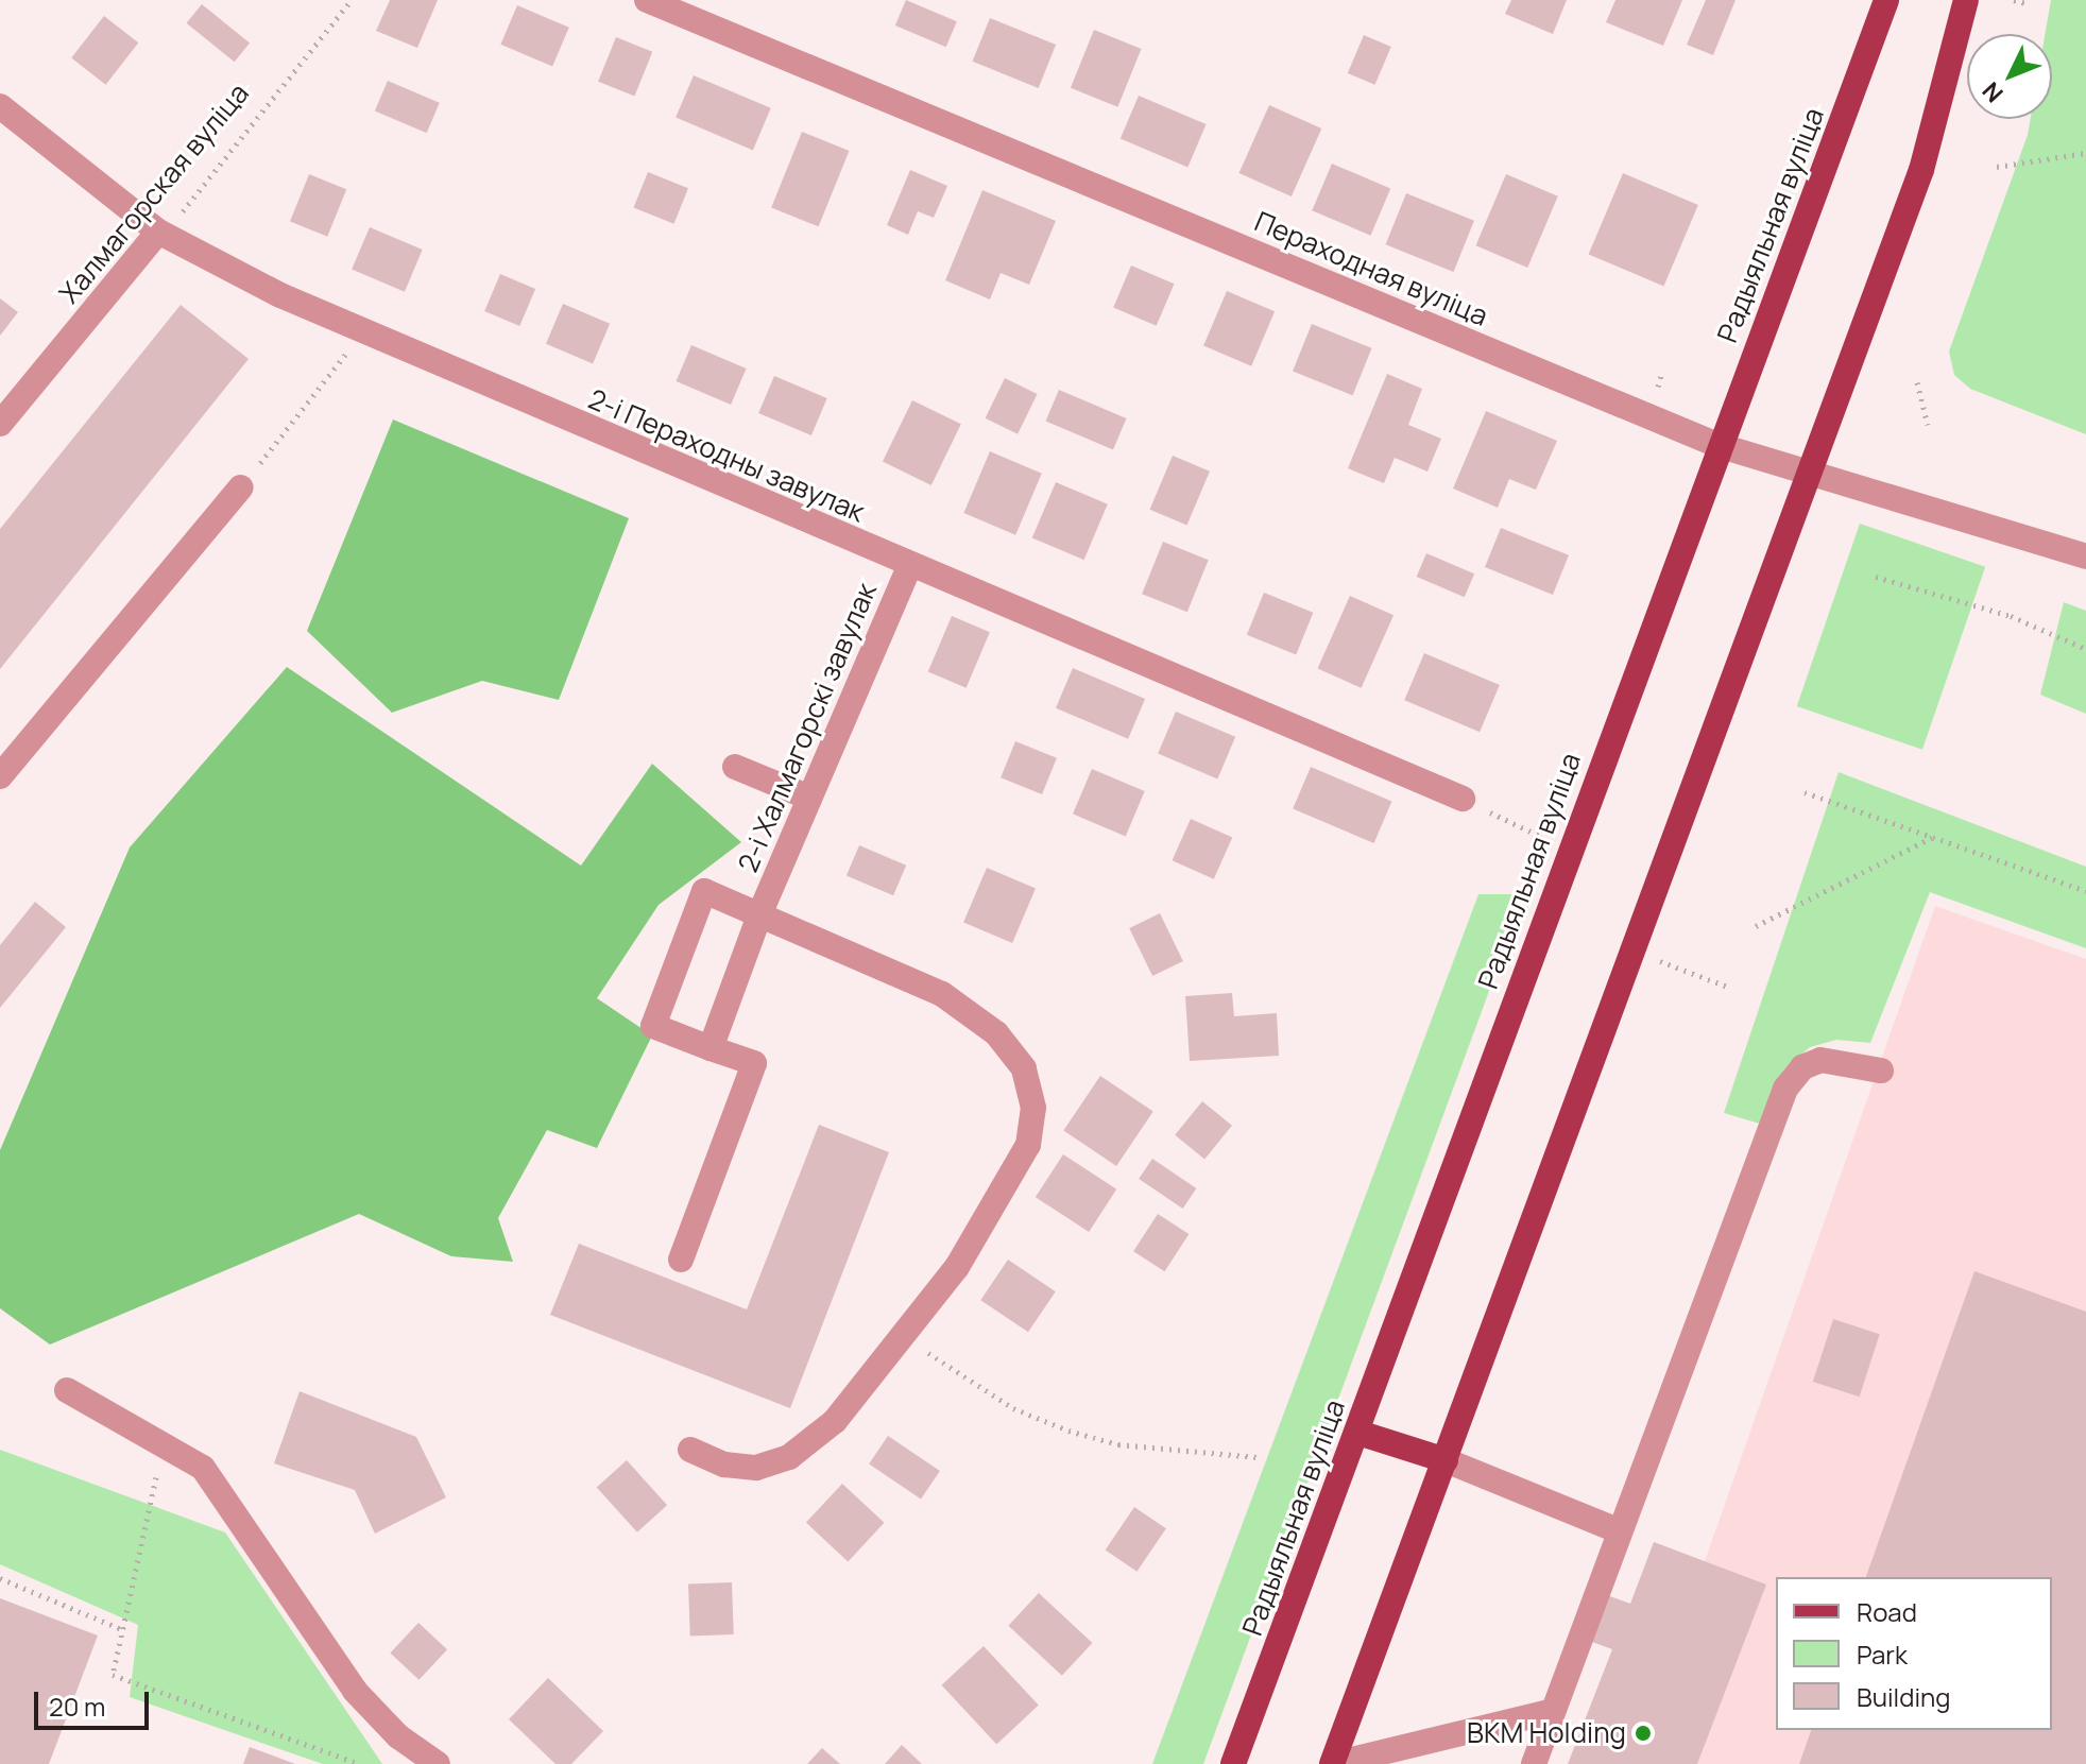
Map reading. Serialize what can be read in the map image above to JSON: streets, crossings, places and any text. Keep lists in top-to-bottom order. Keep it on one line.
{"streets":{"main road":["Радыяльная вуліца"],"street":["Халмагорская вуліца","Пераходная вуліца","2-і Пераходны завулак","2-і Халмагорскі завулак"]},"crossings":[["Халмагорская вуліца","2-і Пераходны завулак"],["Радыяльная вуліца","Пераходная вуліца"],["2-і Пераходны завулак","2-і Халмагорскі завулак"]],"places":["BKM Holding"],"legend":["Road","Park","Building"],"scale_bar":"20 m","north":"bottom left"}
